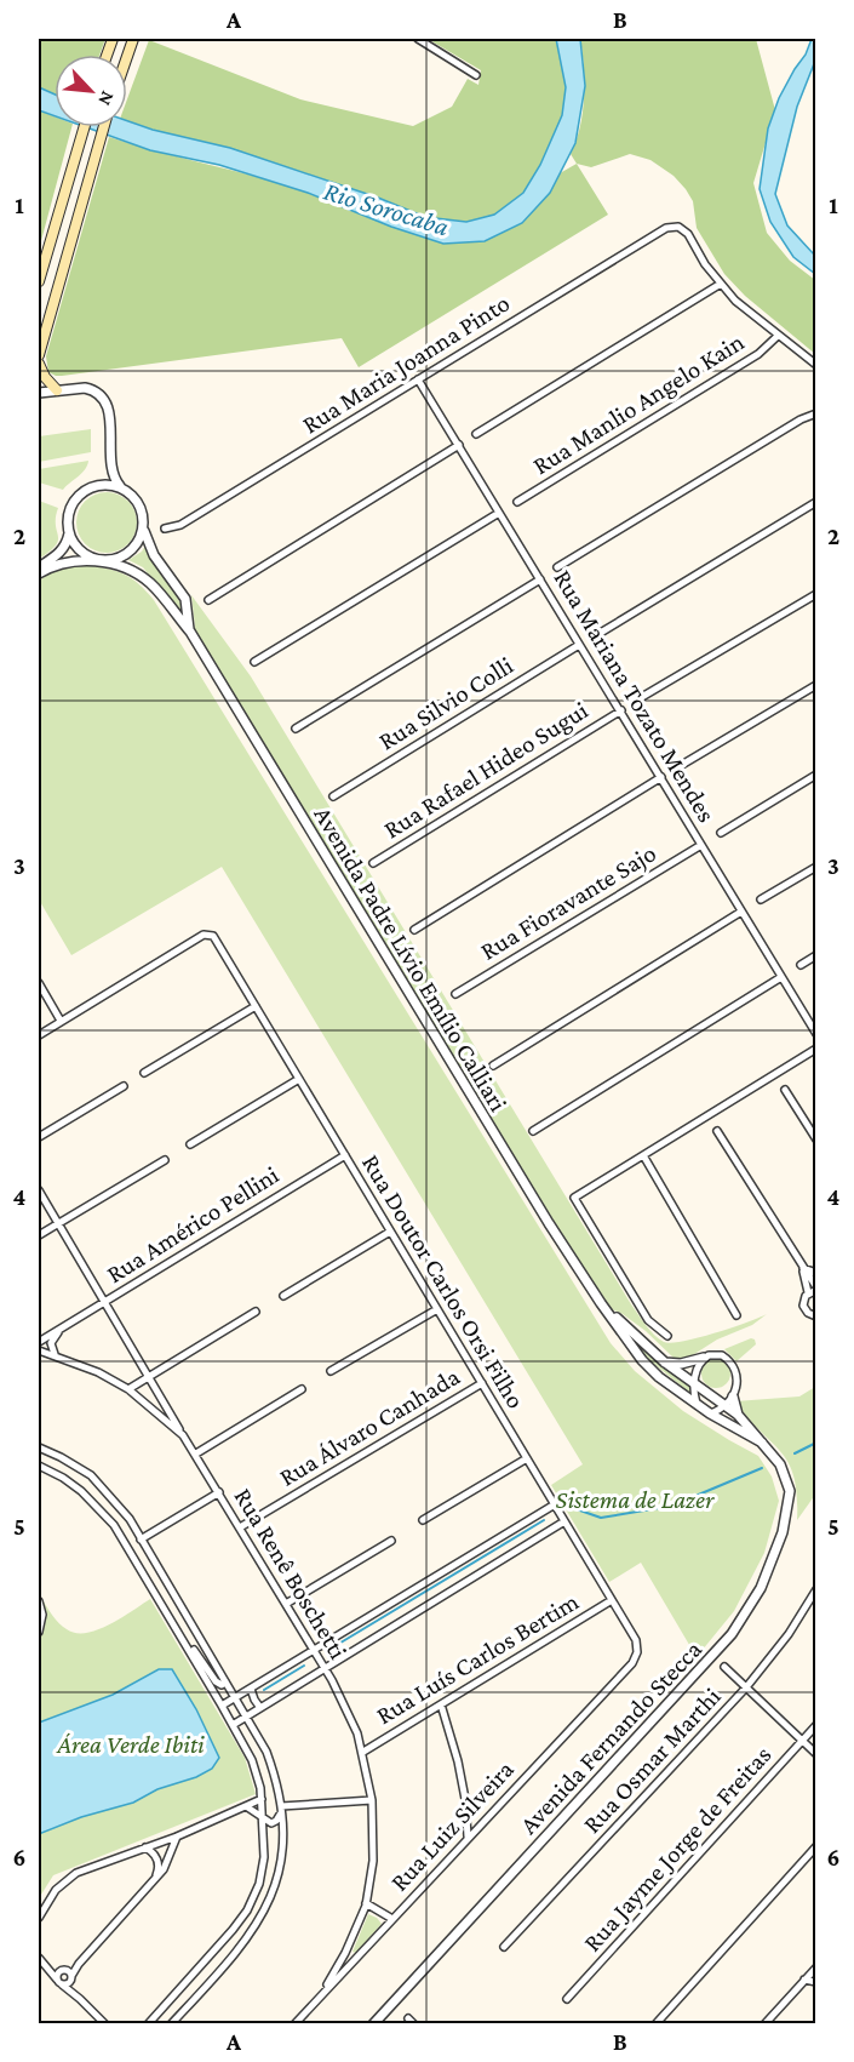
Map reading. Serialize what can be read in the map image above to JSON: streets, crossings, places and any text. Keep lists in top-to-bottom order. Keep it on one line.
{"streets":{"street":["Rua Maria Joanna Pinto","Rua Manlio Angelo Kain","Rua Mariana Tozato Mendes","Rua Silvio Colli","Rua Rafael Hideo Sugui","Rua Fioravante Sajo","Avenida Padre Lívio Emílio Calliari","Rua Américo Pellini","Rua Doutor Carlos Orsi Filho","Rua Álvaro Canhada","Rua Renê Boschetti","Rua Luís Carlos Bertim","Avenida Fernando Stecca","Rua Osmar Marthi","Rua Luiz Silveira","Rua Jayme Jorge de Freitas"]},"crossings":[["Rua Maria Joanna Pinto","Rua Mariana Tozato Mendes"],["Rua Mariana Tozato Mendes","Rua Silvio Colli"],["Rua Mariana Tozato Mendes","Rua Rafael Hideo Sugui"],["Rua Mariana Tozato Mendes","Rua Fioravante Sajo"],["Avenida Padre Lívio Emílio Calliari","Avenida Fernando Stecca"],["Rua Américo Pellini","Rua Doutor Carlos Orsi Filho"],["Rua Doutor Carlos Orsi Filho","Rua Álvaro Canhada"],["Rua Doutor Carlos Orsi Filho","Rua Luís Carlos Bertim"],["Rua Doutor Carlos Orsi Filho","Rua Luiz Silveira"],["Rua Álvaro Canhada","Rua Renê Boschetti"],["Rua Renê Boschetti","Rua Luís Carlos Bertim"],["Rua Renê Boschetti","Rua Luiz Silveira"]],"water":["Rio Sorocaba"],"parks":["Sistema de Lazer","Área Verde Ibiti"],"north":"bottom right","grid":{"columns":["A","B"],"rows":["1","2","3","4","5","6"]}}
